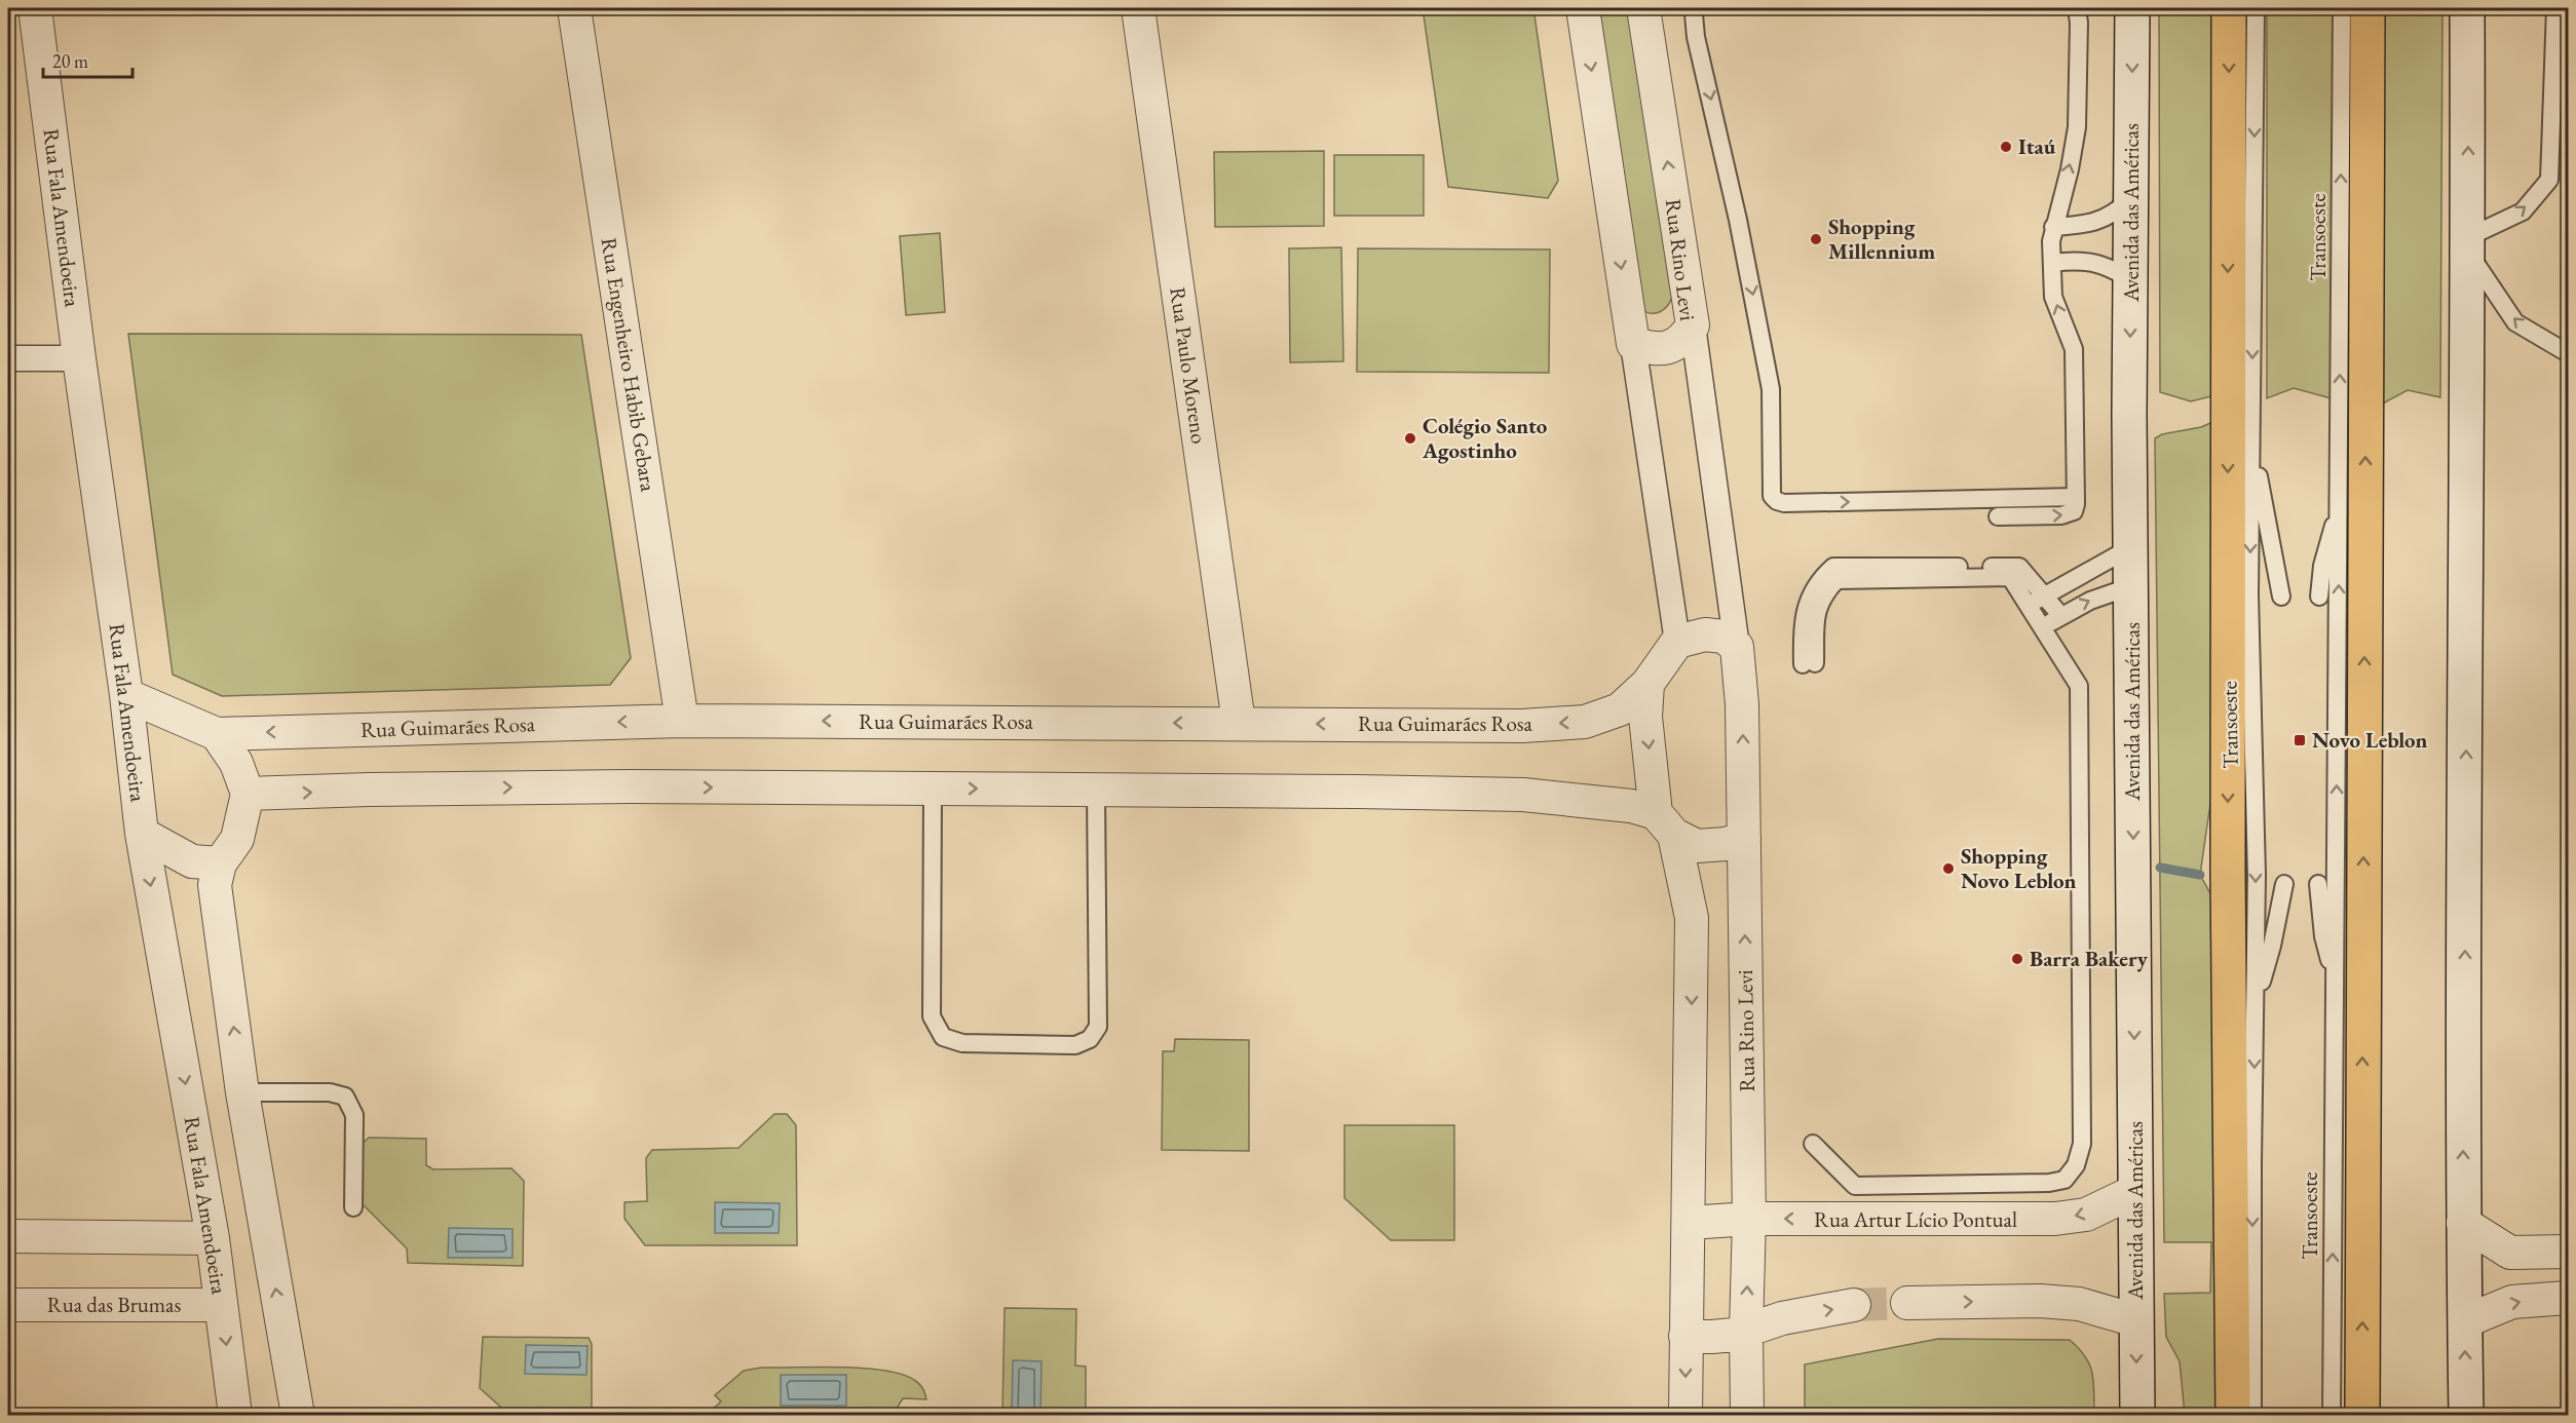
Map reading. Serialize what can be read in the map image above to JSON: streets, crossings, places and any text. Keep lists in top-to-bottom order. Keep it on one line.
{"streets":{"main road":["Avenida das Américas"],"street":["Rua Fala Amendoeira","Rua Rino Levi","Rua Engenheiro Habib Gebara","Rua Paulo Moreno","Rua Guimarães Rosa","Rua Artur Lício Pontual","Rua das Brumas"],"lane":["Transoeste"]},"crossings":[["Avenida das Américas","Rua Artur Lício Pontual"],["Rua Fala Amendoeira","Rua Guimarães Rosa"],["Rua Fala Amendoeira","Rua das Brumas"],["Rua Rino Levi","Rua Artur Lício Pontual"],["Rua Engenheiro Habib Gebara","Rua Guimarães Rosa"],["Rua Paulo Moreno","Rua Guimarães Rosa"]],"one_way":["Avenida das Américas"],"places":{"other":["Itaú","Shopping Millennium","Colégio Santo Agostinho","Shopping Novo Leblon","Barra Bakery"],"transit":["Novo Leblon"]},"scale_bar":"20 m"}
